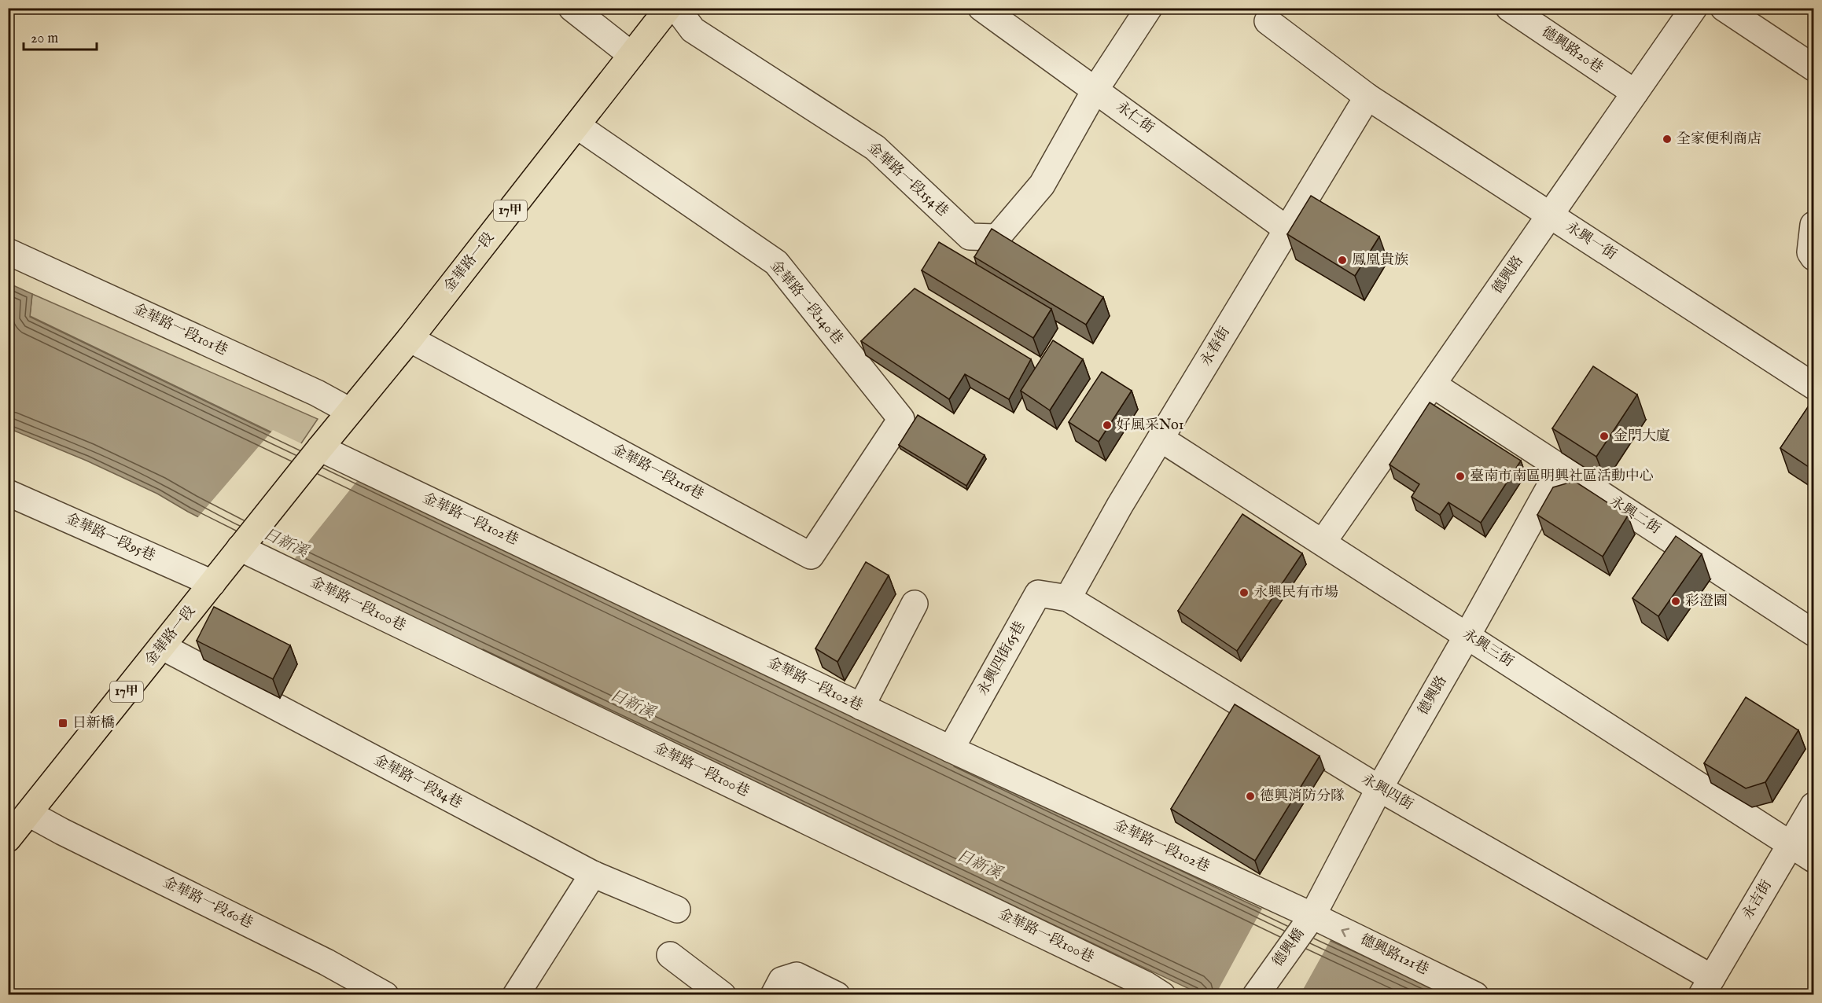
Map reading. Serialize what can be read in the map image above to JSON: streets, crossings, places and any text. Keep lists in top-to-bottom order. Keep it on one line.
{"streets":{"main road":["17甲","金華路一段"],"street":["德興路20巷","永仁街","金華路一段154巷","永興一街","德興路","金華路一段140巷","金華路一段101巷","永春街","金華路一段116巷","永興二街","金華路一段102巷","金華路一段95巷","金華路一段100巷","永興三街","永興四街65巷","金華路一段84巷","永興四街","永吉街","金華路一段60巷","德興橋","德興路121巷"]},"crossings":[["德興路20巷","德興路"],["永仁街","金華路一段154巷"],["永仁街","永春街"],["17甲","金華路一段"],["17甲","金華路一段102巷"],["17甲","金華路一段100巷"],["永興一街","德興路"],["永興一街","永春街"],["金華路一段","金華路一段140巷"],["金華路一段","金華路一段101巷"],["金華路一段","金華路一段116巷"],["金華路一段","金華路一段102巷"],["金華路一段","金華路一段95巷"],["金華路一段","金華路一段100巷"],["金華路一段","金華路一段84巷"],["金華路一段","金華路一段60巷"],["德興路","永興二街"],["德興路","金華路一段102巷"],["德興路","永興三街"],["德興路","永興四街"],["德興路","德興橋"],["德興路","德興路121巷"],["金華路一段140巷","金華路一段116巷"],["永春街","永興三街"],["永春街","永興四街65巷"],["永春街","永興四街"],["金華路一段102巷","永興四街65巷"],["金華路一段102巷","德興橋"],["金華路一段102巷","德興路121巷"],["永興三街","永吉街"],["永興四街65巷","永興四街"],["永興四街","永吉街"],["德興橋","德興路121巷"]],"one_way":["德興路121巷"],"water":["日新溪"],"places":{"other":["全家便利商店","鳳凰貴族","好風采No1","金門大廈","臺南市南區明興社區活動中心","永興民有市場","彩澄園","德興消防分隊"],"transit":["日新橋"]},"scale_bar":"20 m"}
